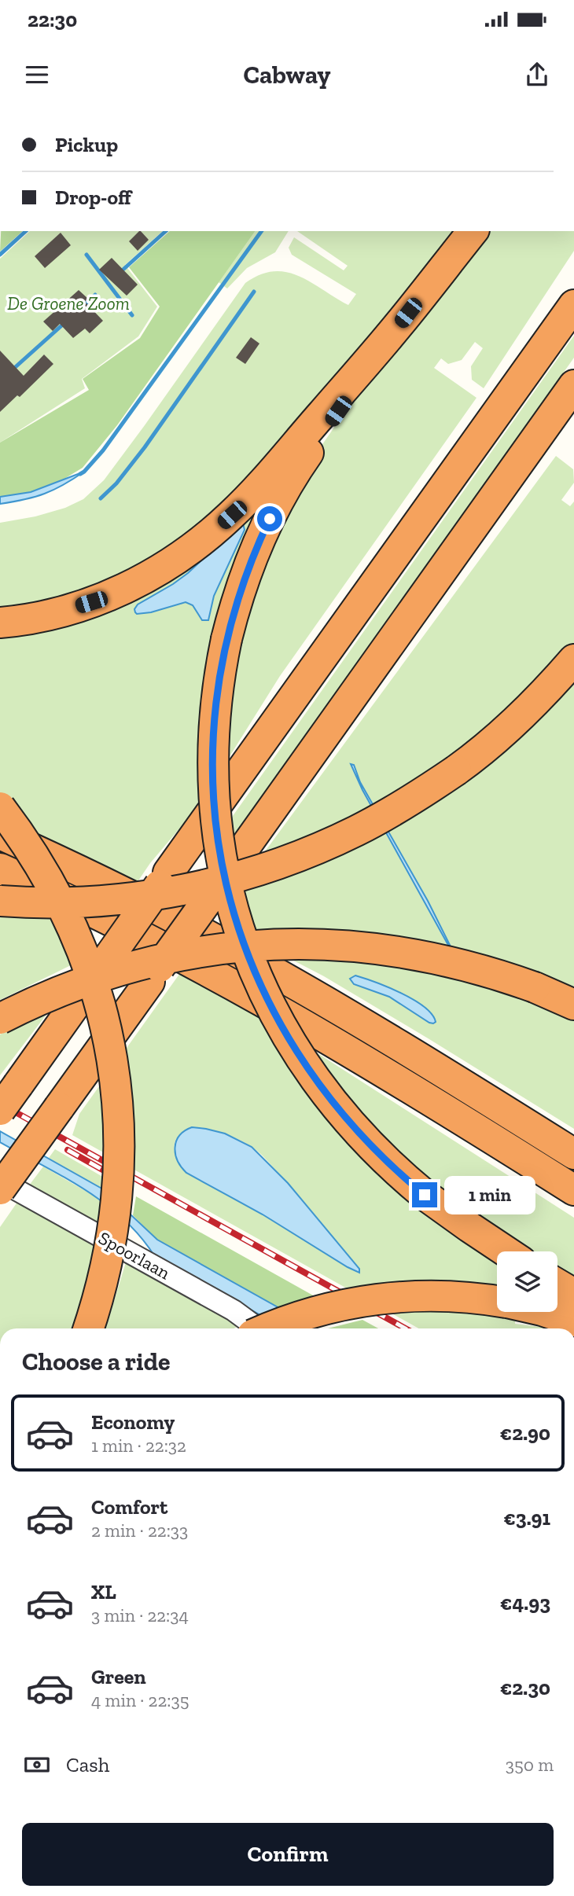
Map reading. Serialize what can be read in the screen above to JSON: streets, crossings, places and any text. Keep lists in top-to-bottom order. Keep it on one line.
{"streets":{"street":["Spoorlaan"]},"parks":["De Groene Zoom"],"page":{"status":"22:30","header":"Cabway","banner":["Pickup","Drop-off"],"bubble":"1 min","heading":"Choose a ride","list":[{"name":"Economy","note":"1 min · 22:32","value":"€2.90"},{"name":"Comfort","note":"2 min · 22:33","value":"€3.91"},{"name":"XL","note":"3 min · 22:34","value":"€4.93"},{"name":"Green","note":"4 min · 22:35","value":"€2.30"}],"pay":["Cash","350 m"],"buttons":"Confirm"}}
